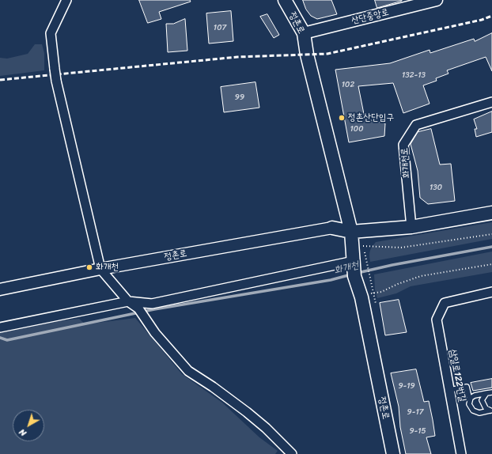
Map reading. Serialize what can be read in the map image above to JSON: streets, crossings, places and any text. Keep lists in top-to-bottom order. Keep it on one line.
{"streets":{"main road":["정촌로"],"street":["산단중앙로","화개천로","삼일로122번길"]},"crossings":[["산단중앙로","정촌로"]],"water":["화개천"],"places":["정촌산단입구","화개천"],"house_numbers":["107","132-13","102","99","100","130","9-19","9-17","9-15"],"north":"bottom left"}
